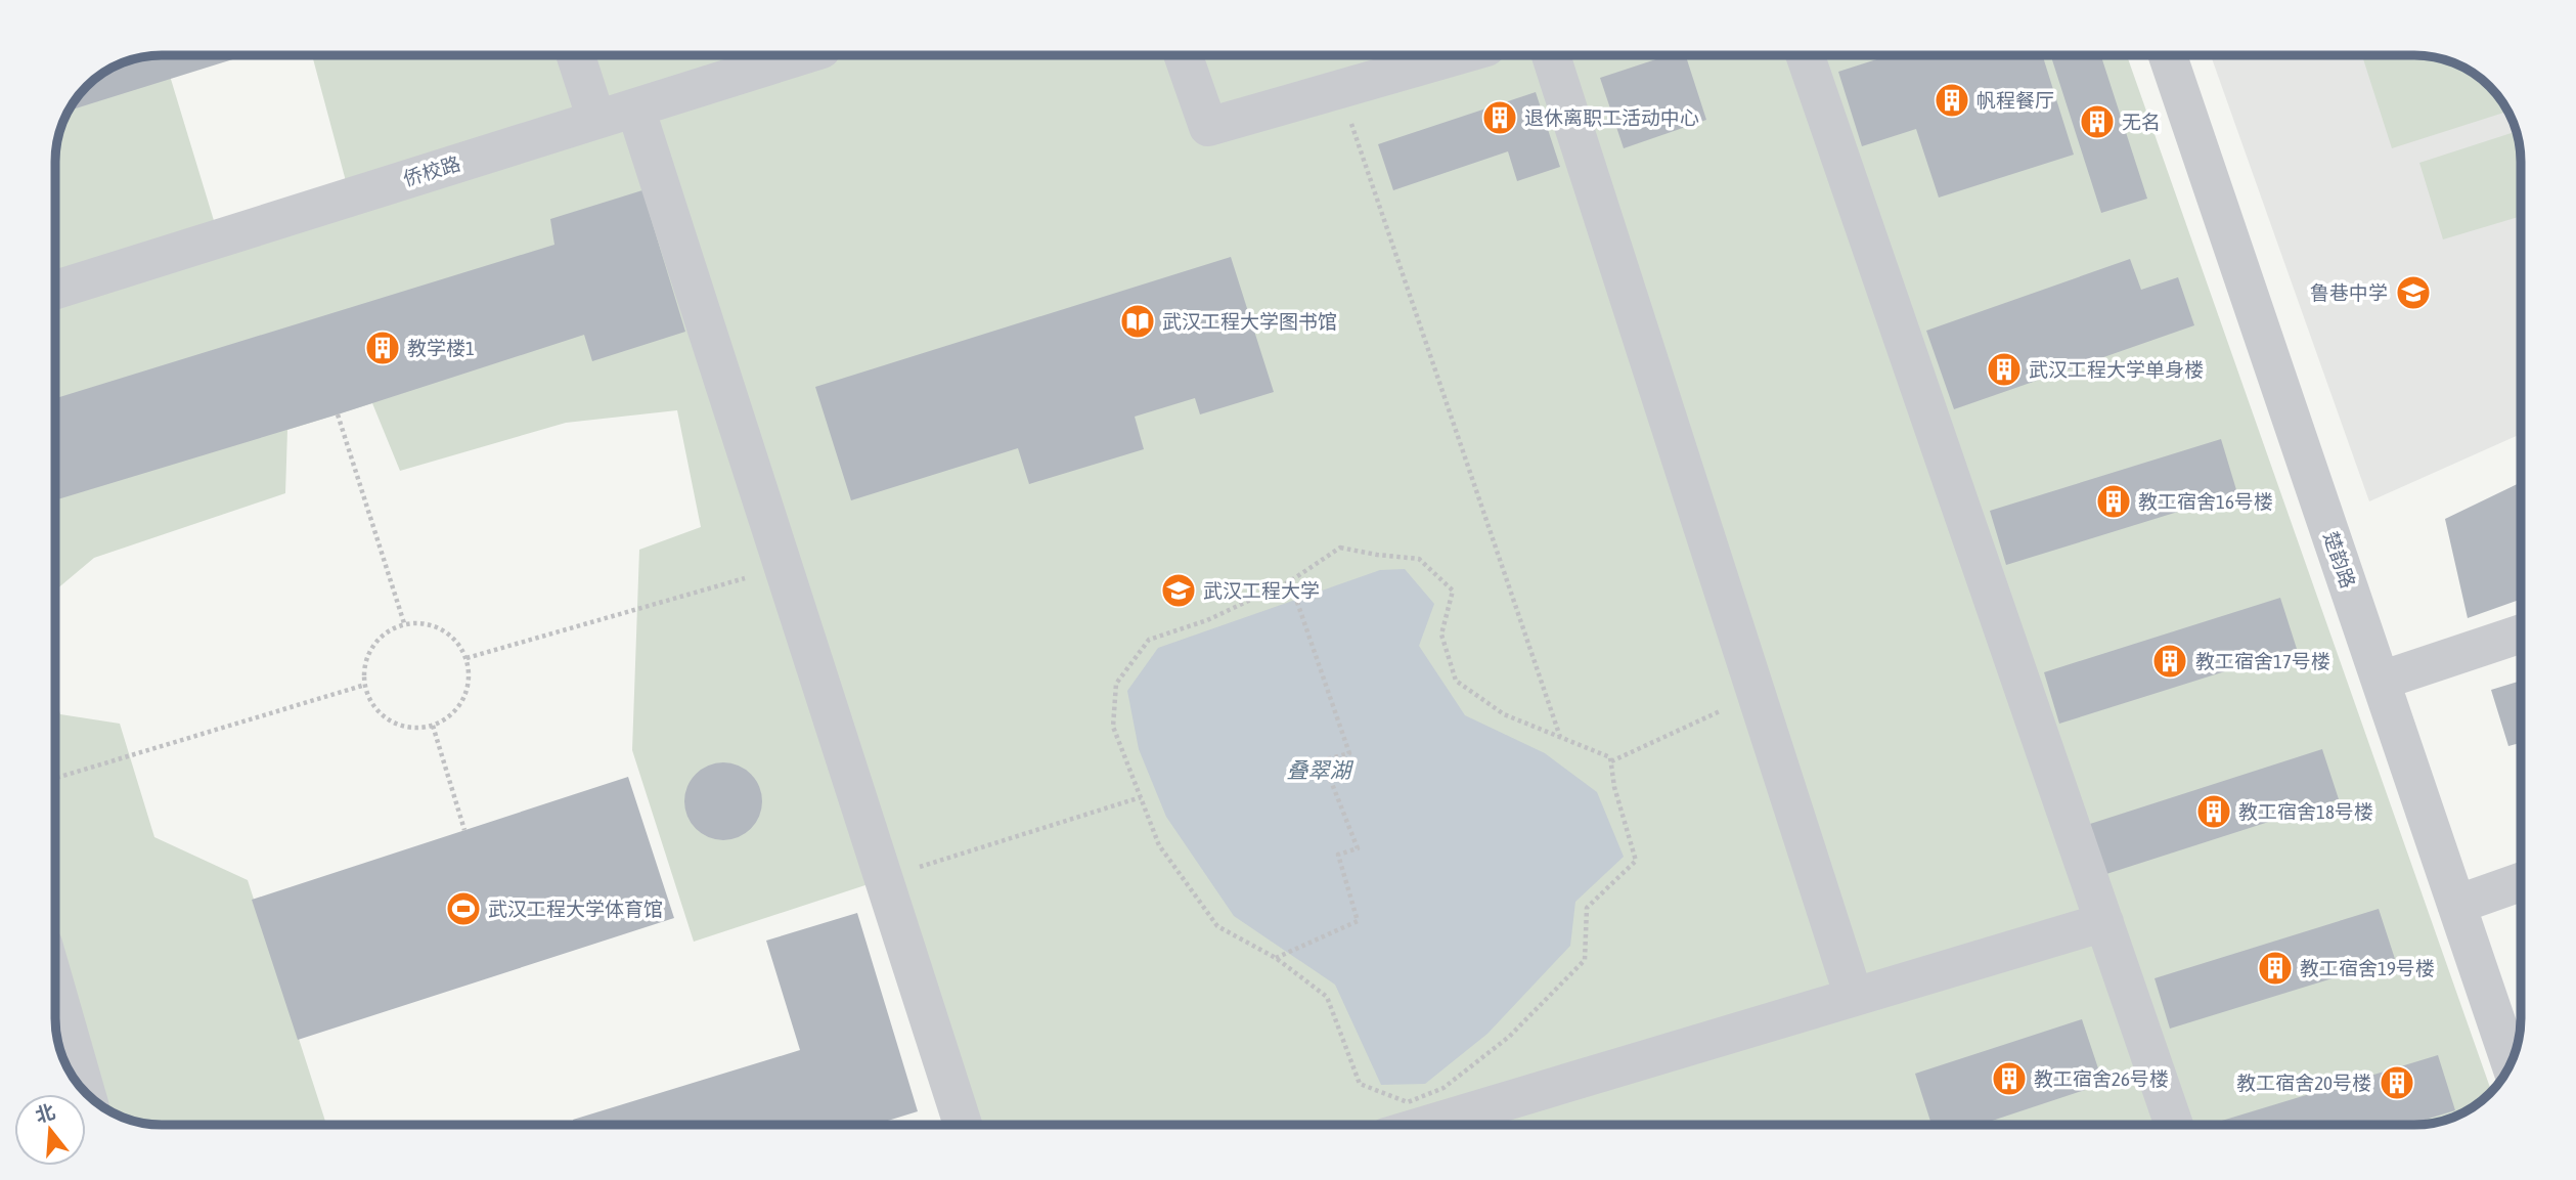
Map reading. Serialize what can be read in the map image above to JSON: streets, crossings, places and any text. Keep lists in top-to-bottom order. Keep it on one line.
{"streets":{"street":["侨校路","楚韵路"]},"water":["叠翠湖"],"places":{"building":["帆程餐厅","退休离职工活动中心","无名","教学楼1","武汉工程大学单身楼","教工宿舍16号楼","教工宿舍17号楼","教工宿舍18号楼","教工宿舍19号楼","教工宿舍26号楼","教工宿舍20号楼"],"school or university":["鲁巷中学","武汉工程大学"],"library":["武汉工程大学图书馆"],"sports":["武汉工程大学体育馆"]},"north":"top"}
